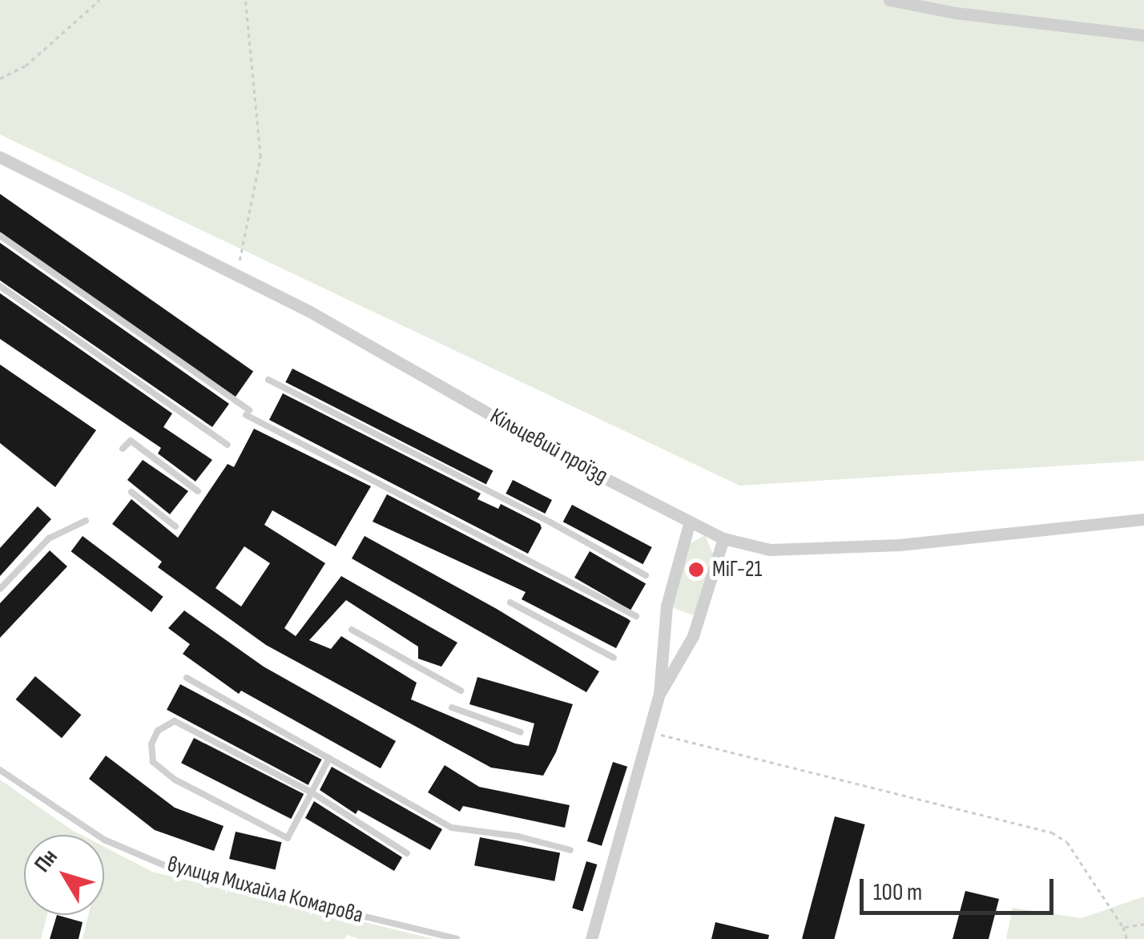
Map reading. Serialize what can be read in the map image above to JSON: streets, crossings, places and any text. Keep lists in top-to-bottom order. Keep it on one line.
{"streets":{"street":["Кільцевий проїзд"],"lane":["вулиця Михайла Комарова"]},"places":["МіГ-21"],"scale_bar":"100 m","north":"top left"}
